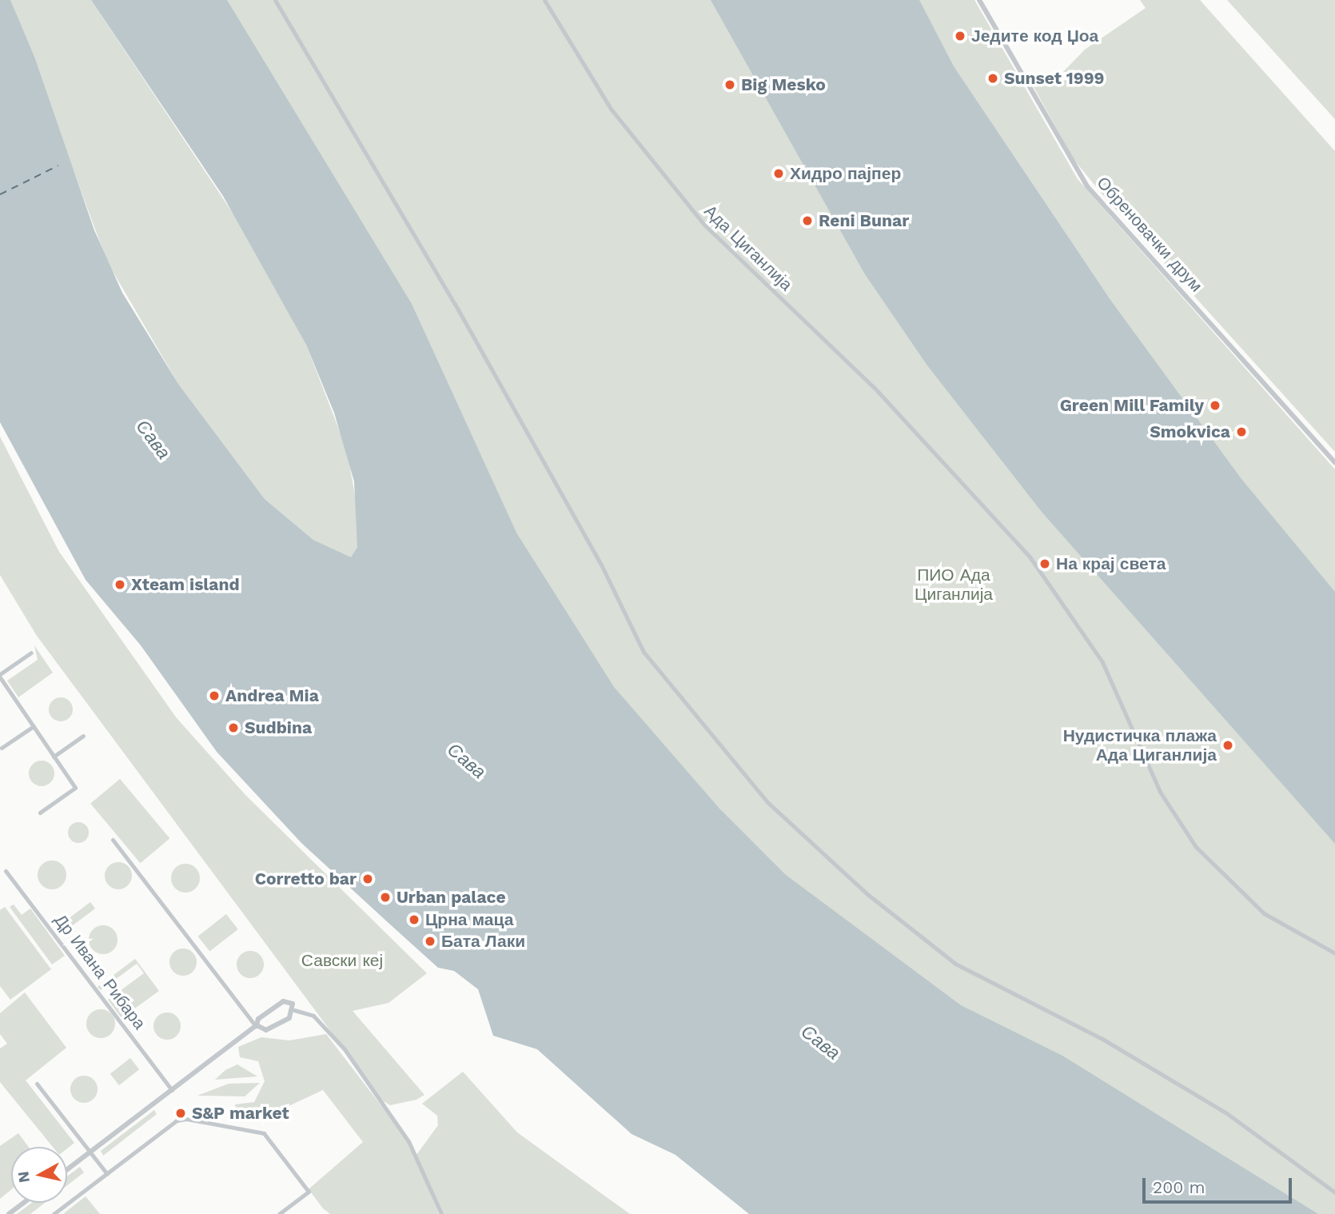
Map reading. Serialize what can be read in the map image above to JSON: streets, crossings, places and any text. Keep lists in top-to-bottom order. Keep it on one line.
{"streets":{"street":["Обреновачки друм","Ада Циганлија","Др Ивана Рибара"]},"water":["Сава"],"parks":["ПИО Ада Циганлија","Савски кеј"],"places":["Једите код Џоа","Sunset 1999","Big Mesko","Хидро пајпер","Reni Bunar","Green Mill Family","Smokvica","На крај света","Xteam island","Andrea Mia","Sudbina","Нудистичка плажа Ада Циганлија","Corretto bar","Urban palace","Црна маца","Бата Лаки","S&P market"],"scale_bar":"200 m","north":"left"}
